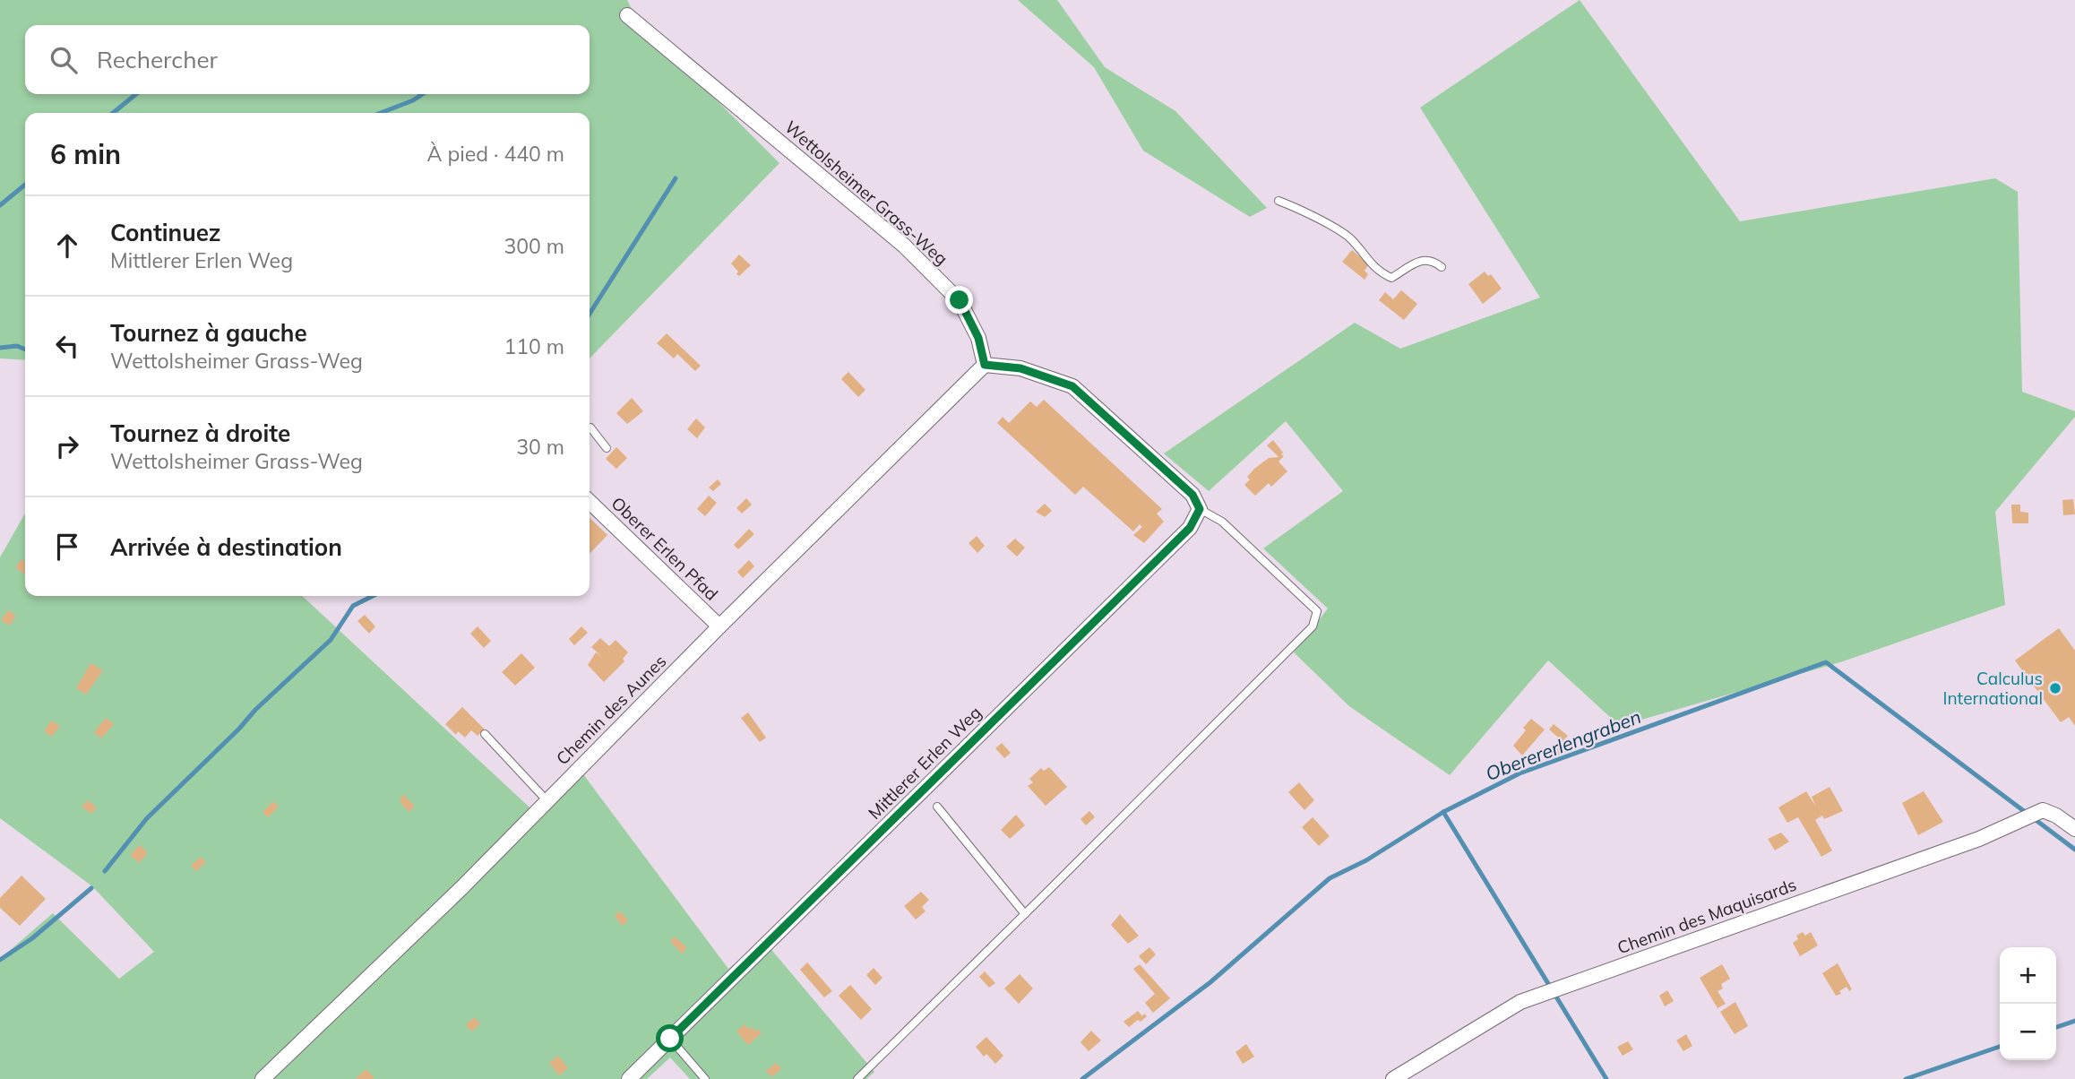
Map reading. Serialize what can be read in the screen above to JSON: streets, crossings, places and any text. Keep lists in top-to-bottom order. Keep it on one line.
{"streets":{"street":["Wettolsheimer Grass-Weg","Oberer Erlen Pfad","Chemin des Aunes","Mittlerer Erlen Weg","Chemin des Maquisards"]},"crossings":[["Wettolsheimer Grass-Weg","Chemin des Aunes"],["Oberer Erlen Pfad","Chemin des Aunes"]],"water":["Oberererlengraben"],"places":["Calculus International"],"page":{"search":"Rechercher","heading":["6 min","À pied · 440 m"],"list":[["Continuez","Mittlerer Erlen Weg","300 m"],["Tournez à gauche","Wettolsheimer Grass-Weg","110 m"],["Tournez à droite","Wettolsheimer Grass-Weg","30 m"],"Arrivée à destination"],"map_buttons":["+","−"]}}
